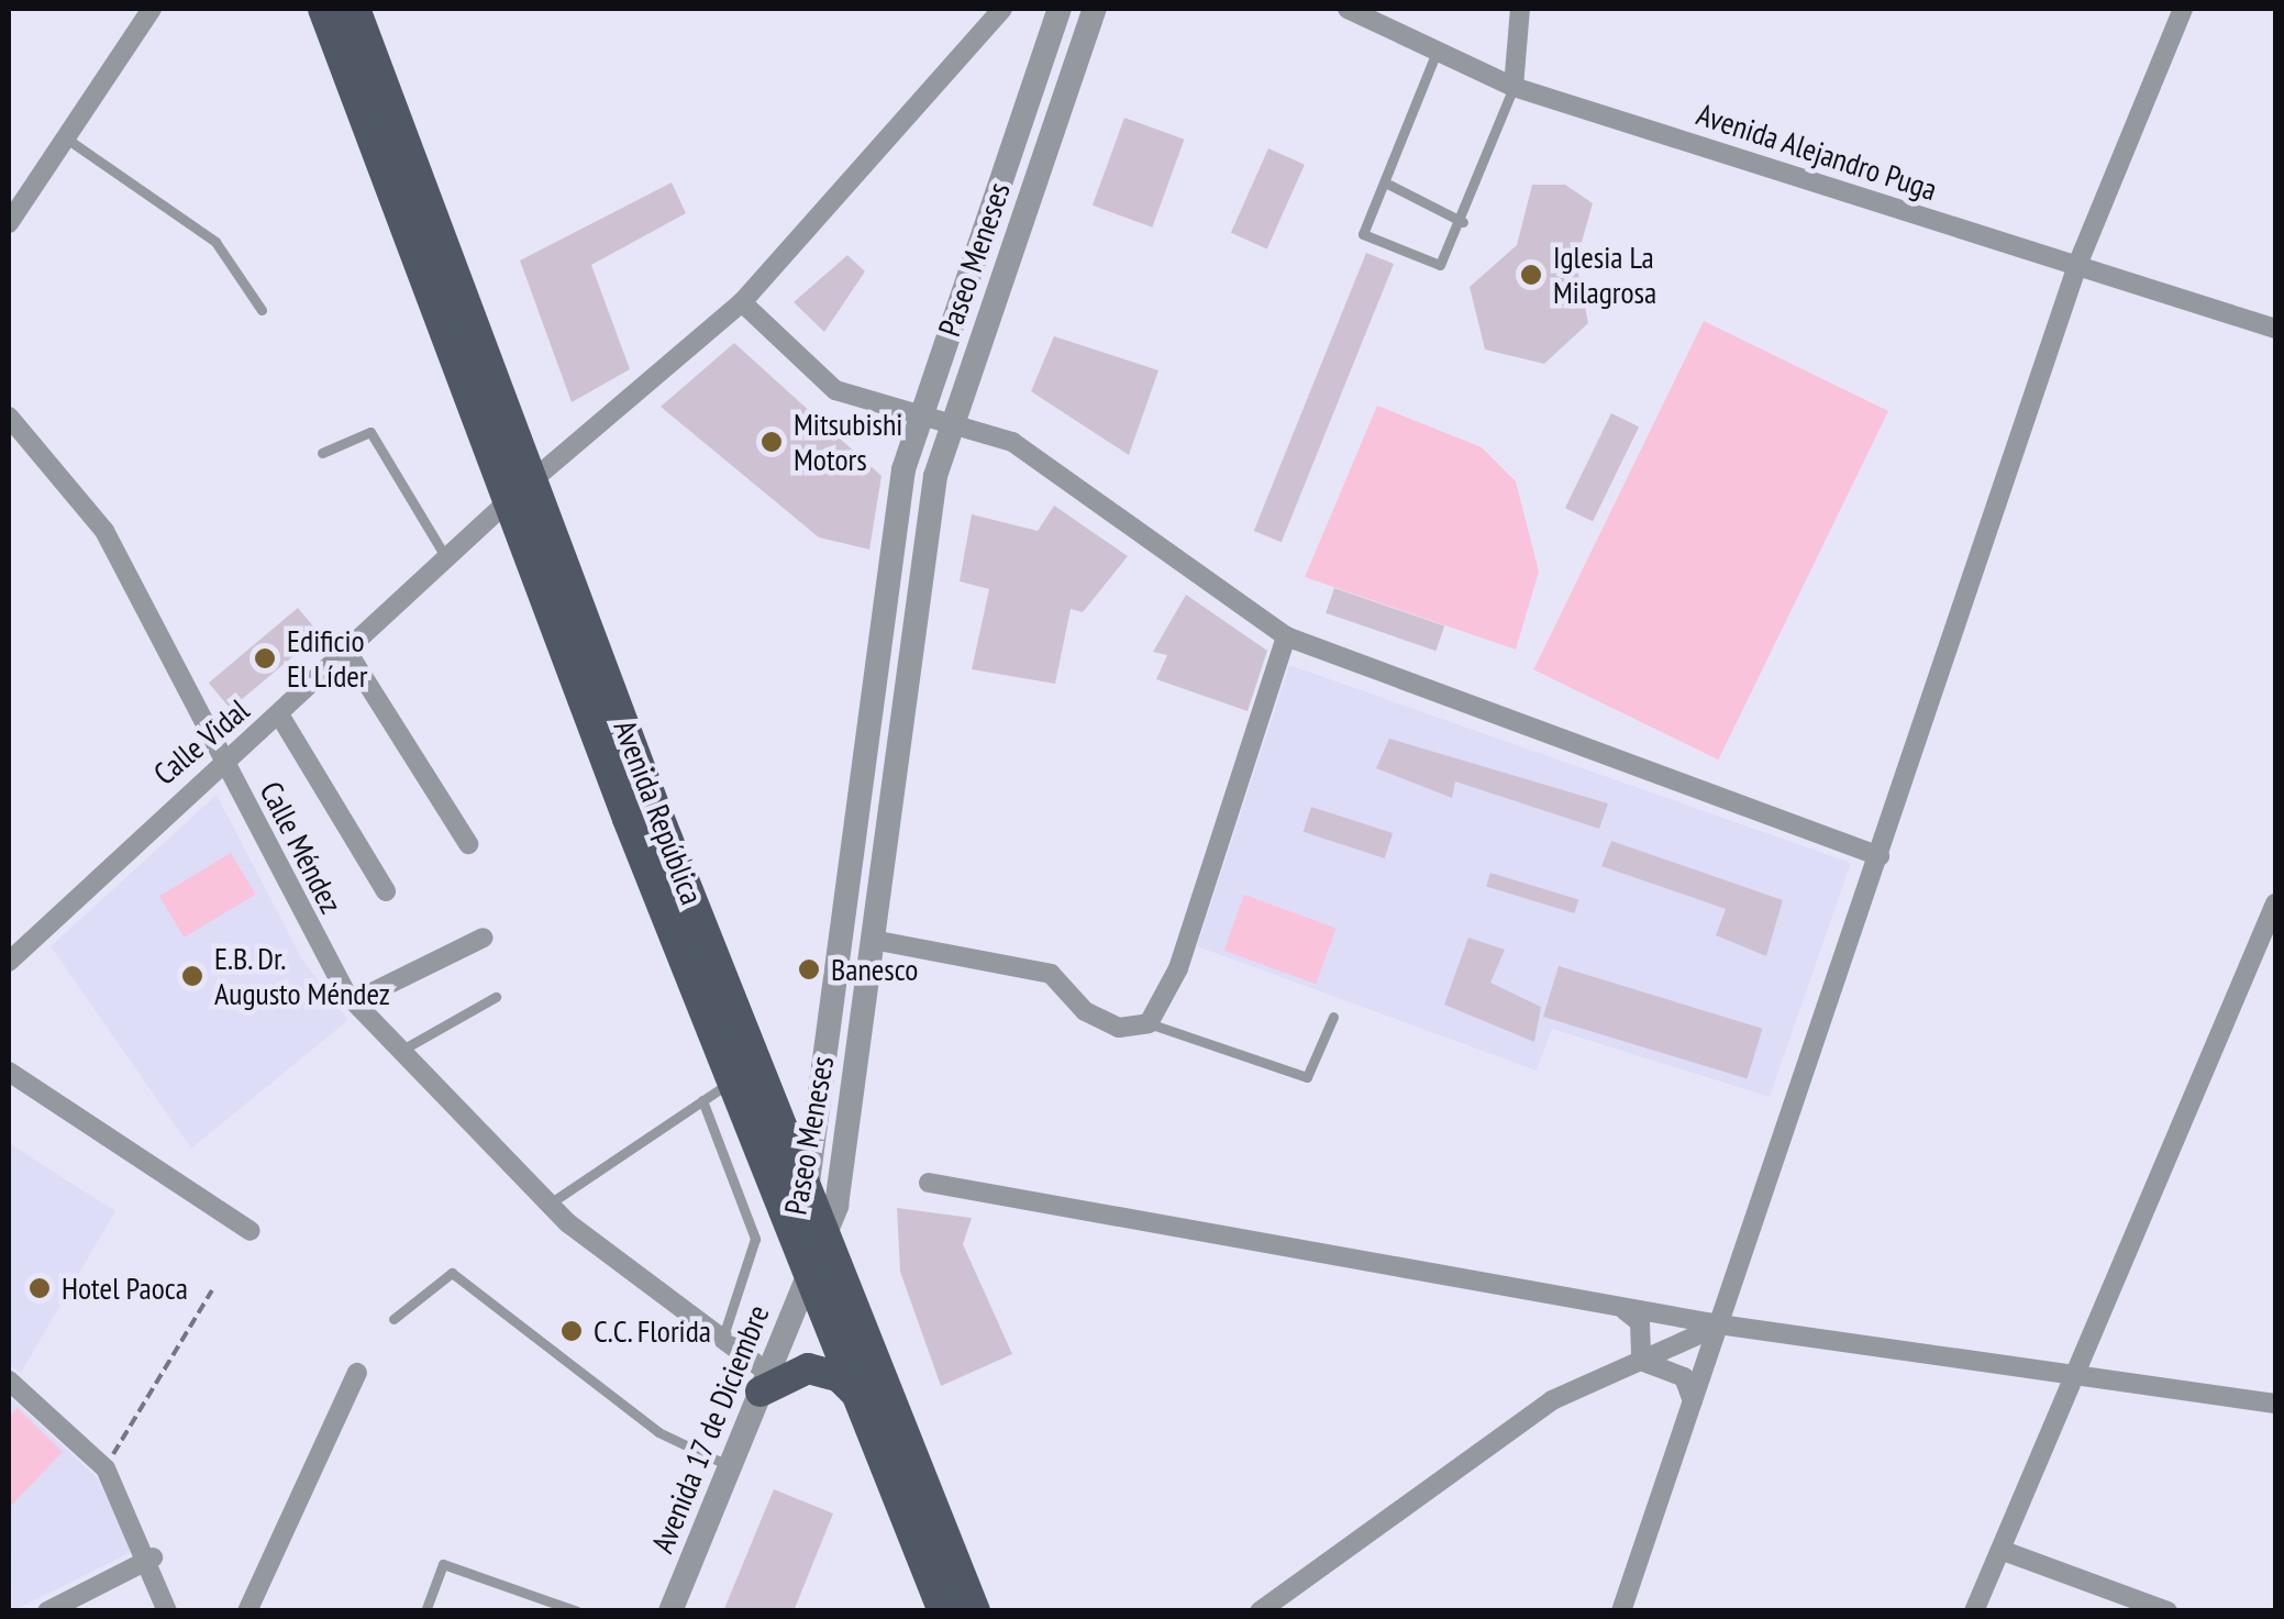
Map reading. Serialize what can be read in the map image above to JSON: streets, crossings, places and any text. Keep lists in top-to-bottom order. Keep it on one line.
{"streets":{"main road":["Avenida República"],"street":["Avenida Alejandro Puga","Paseo Meneses","Calle Vidal","Calle Méndez","Avenida 17 de Diciembre"]},"crossings":[["Paseo Meneses","Avenida República"],["Paseo Meneses","Avenida 17 de Diciembre"],["Calle Vidal","Avenida República"],["Calle Vidal","Calle Méndez"],["Avenida República","Avenida 17 de Diciembre"],["Calle Méndez","Avenida 17 de Diciembre"]],"places":["Iglesia La Milagrosa","Mitsubishi Motors","Edificio El Líder","Banesco","E.B. Dr. Augusto Méndez","Hotel Paoca","C.C. Florida"]}
